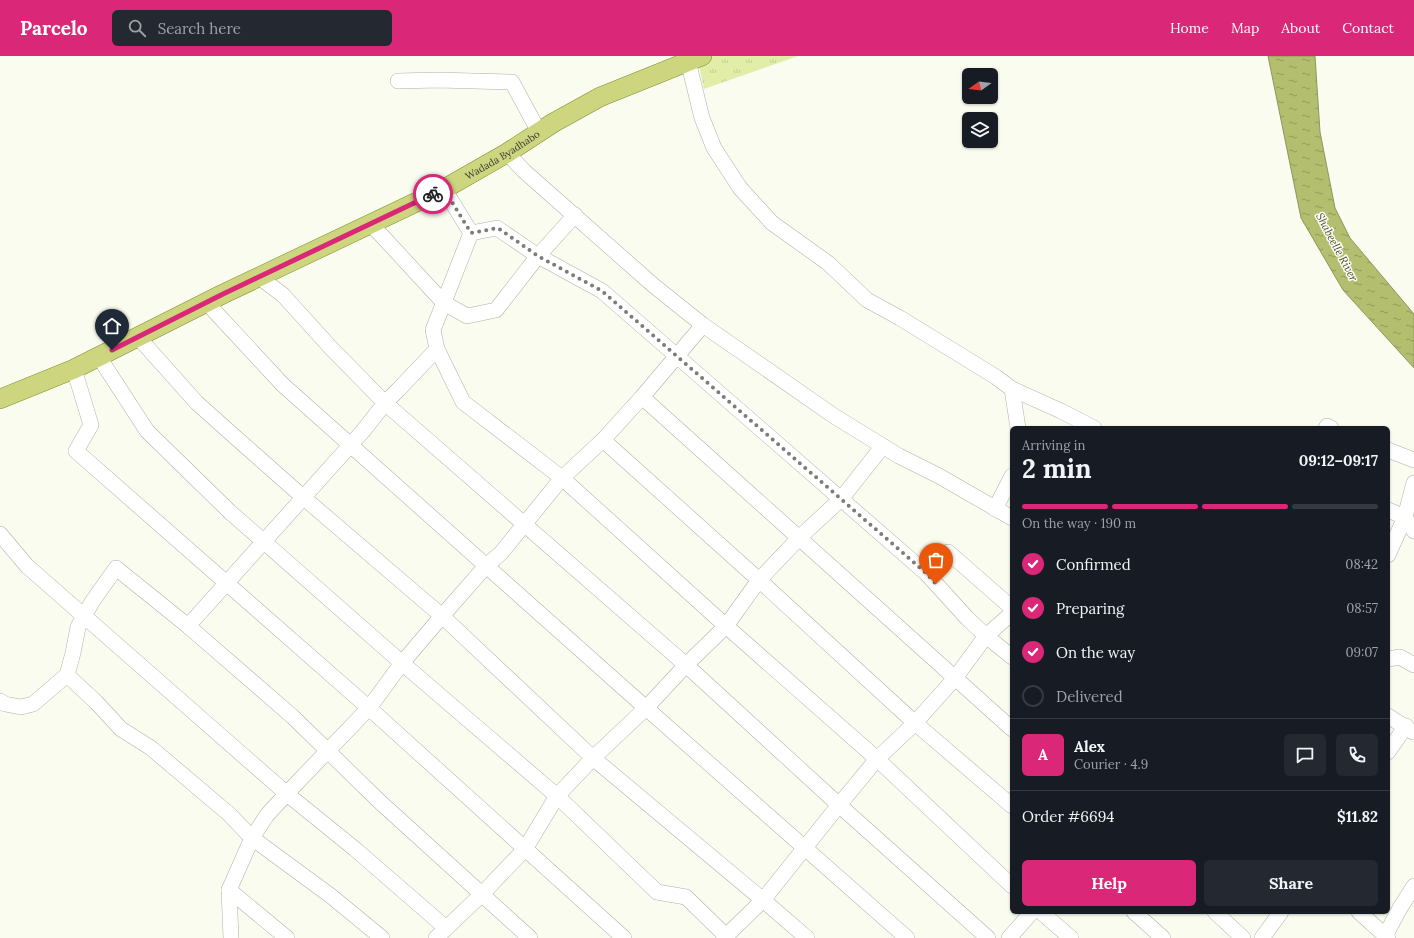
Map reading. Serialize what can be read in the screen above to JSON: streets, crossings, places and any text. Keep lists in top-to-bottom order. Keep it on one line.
{"streets":{"main road":["Wadada Byadhabo"]},"water":["Shabeelle River"],"north":"left","page":{"header":"Parcelo","search":"Search here","nav":["Home","Map","About","Contact"],"heading":["2 min","Arriving in","09:12–09:17"],"panel":["Alex","Courier · 4.9","Order #6694","$11.82"],"bar":"On the way · 190 m","list":[["Confirmed","08:42"],["Preparing","08:57"],["On the way","09:07"],"Delivered"],"round":"A","buttons":["Help","Share"]}}
